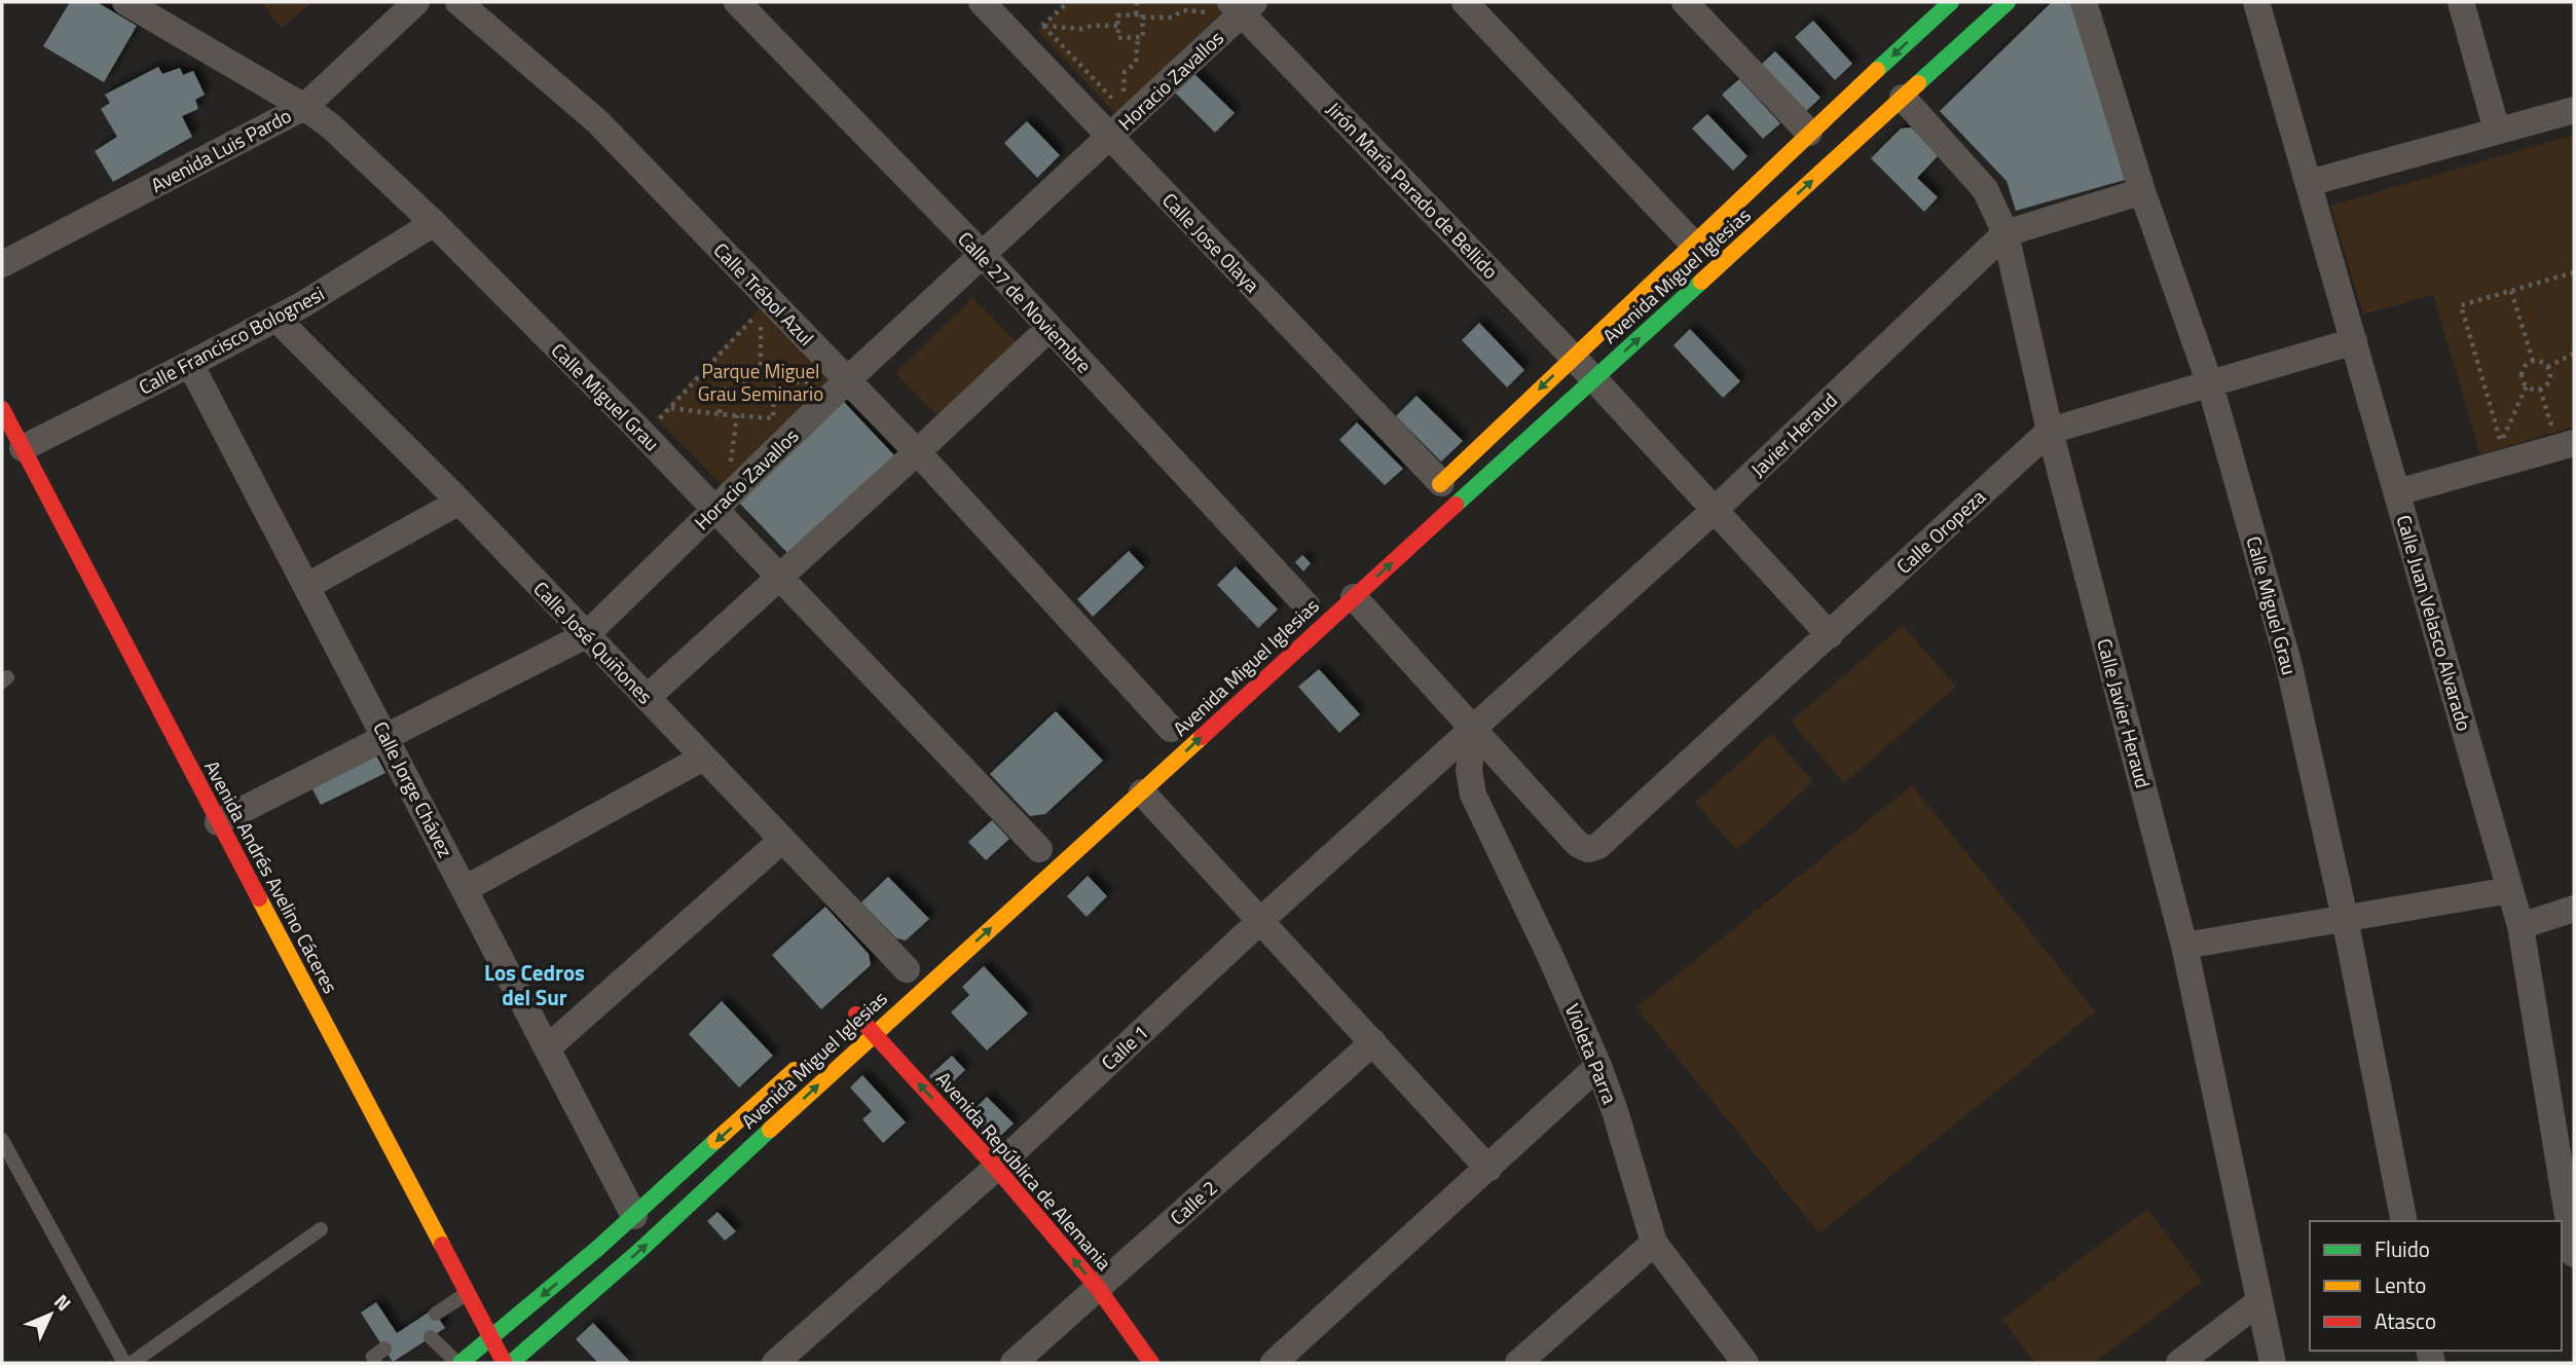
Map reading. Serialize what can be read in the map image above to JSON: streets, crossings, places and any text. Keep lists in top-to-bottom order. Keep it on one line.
{"streets":{"main road":["Avenida Miguel Iglesias","Avenida Andrés Avelino Cáceres","Avenida República de Alemania"],"street":["Horacio Zavallos","Avenida Luis Pardo","Jirón María Parado de Bellido","Calle Jose Olaya","Calle Trébol Azul","Calle 27 de Noviembre","Calle Francisco Bolognesi","Calle Miguel Grau","Javier Heraud","Calle Oropeza","Calle Juan Velasco Alvarado","Calle José Quiñones","Calle Javier Heraud","Calle Jorge Chávez","Calle 1","Violeta Parra","Calle 2"]},"crossings":[["Horacio Zavallos","Jirón María Parado de Bellido"],["Horacio Zavallos","Calle Jose Olaya"],["Horacio Zavallos","Calle Trébol Azul"],["Horacio Zavallos","Calle 27 de Noviembre"],["Horacio Zavallos","Calle Miguel Grau"],["Horacio Zavallos","Calle José Quiñones"],["Horacio Zavallos","Calle Jorge Chávez"],["Horacio Zavallos","Avenida Andrés Avelino Cáceres"],["Avenida Luis Pardo","Calle Miguel Grau"],["Jirón María Parado de Bellido","Avenida Miguel Iglesias"],["Jirón María Parado de Bellido","Javier Heraud"],["Jirón María Parado de Bellido","Calle Oropeza"],["Calle Jose Olaya","Avenida Miguel Iglesias"],["Avenida Miguel Iglesias","Calle Javier Heraud"],["Avenida Miguel Iglesias","Calle Jorge Chávez"],["Avenida Miguel Iglesias","Avenida Andrés Avelino Cáceres"],["Avenida Miguel Iglesias","Avenida República de Alemania"],["Calle Francisco Bolognesi","Calle Miguel Grau"],["Calle Francisco Bolognesi","Calle José Quiñones"],["Calle Francisco Bolognesi","Calle Jorge Chávez"],["Calle Francisco Bolognesi","Avenida Andrés Avelino Cáceres"],["Calle Miguel Grau","Javier Heraud"],["Calle Miguel Grau","Calle Oropeza"],["Javier Heraud","Calle Oropeza"],["Javier Heraud","Calle Javier Heraud"],["Javier Heraud","Calle 1"],["Javier Heraud","Violeta Parra"],["Calle Oropeza","Calle Juan Velasco Alvarado"],["Calle Oropeza","Calle Javier Heraud"],["Calle Oropeza","Calle 1"],["Calle Oropeza","Violeta Parra"],["Calle 1","Violeta Parra"],["Calle 1","Avenida República de Alemania"],["Avenida República de Alemania","Calle 2"]],"one_way":["Avenida República de Alemania"],"districts":["Los Cedros del Sur"],"parks":["Parque Miguel Grau Seminario"],"legend":["Fluido","Lento","Atasco"],"north":"top right"}
